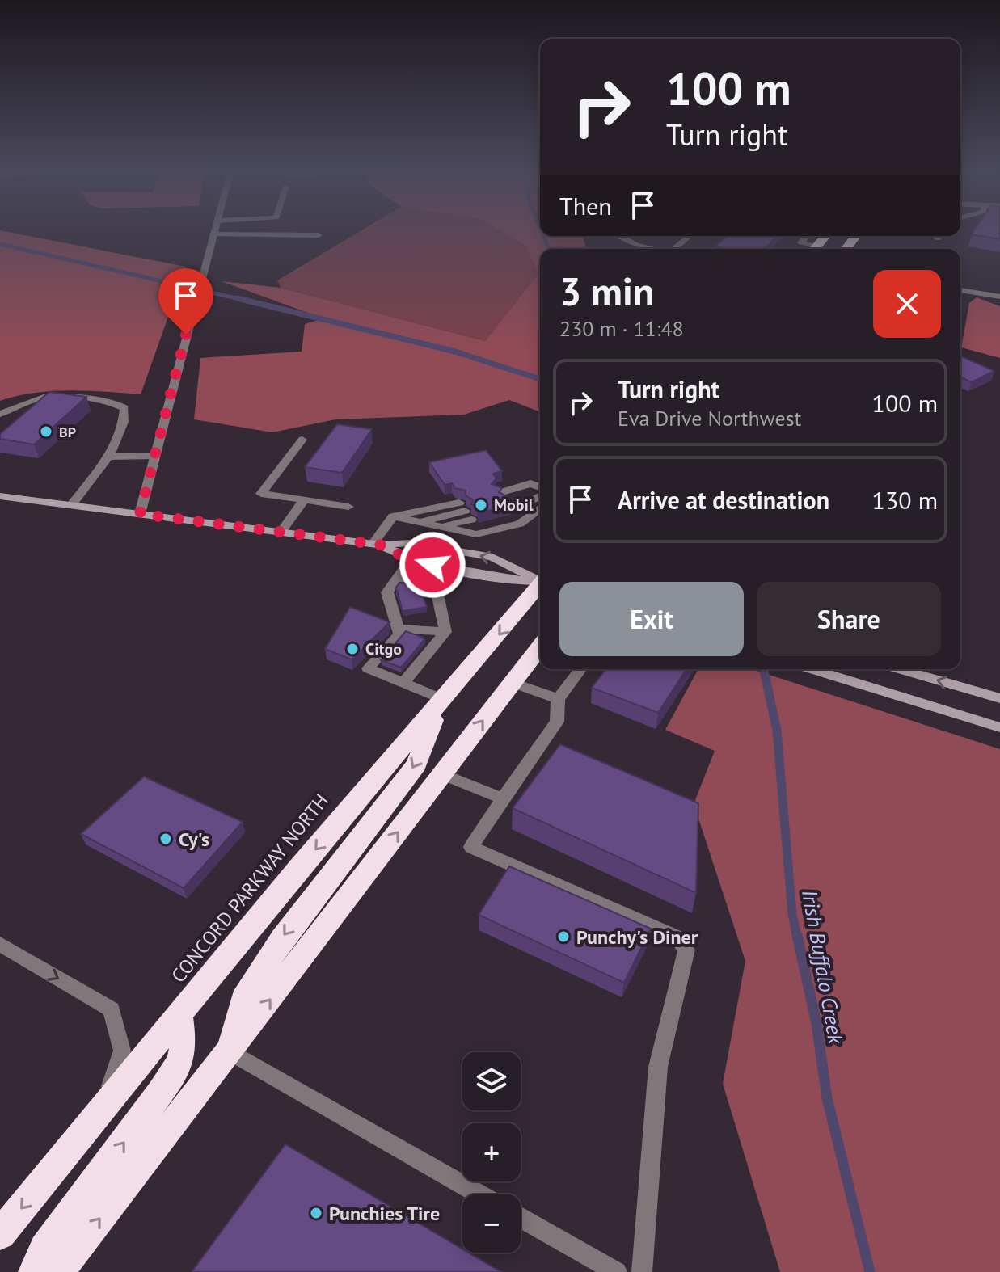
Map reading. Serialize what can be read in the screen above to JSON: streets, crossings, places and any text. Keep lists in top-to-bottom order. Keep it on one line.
{"streets":{"highway":["CONCORD PARKWAY NORTH"]},"water":["Irish Buffalo Creek"],"places":["BP","Mobil","Citgo","Cy's","Punchy's Diner","Punchies Tire"],"page":{"turn":["100 m","Turn right"],"then":"Then","heading":["3 min","230 m · 11:48"],"list":[{"name":"Turn right","note":"Eva Drive Northwest","value":"100 m"},{"name":"Arrive at destination","value":"130 m"}],"buttons":["Exit","Share"],"map_buttons":["+","−"]}}
